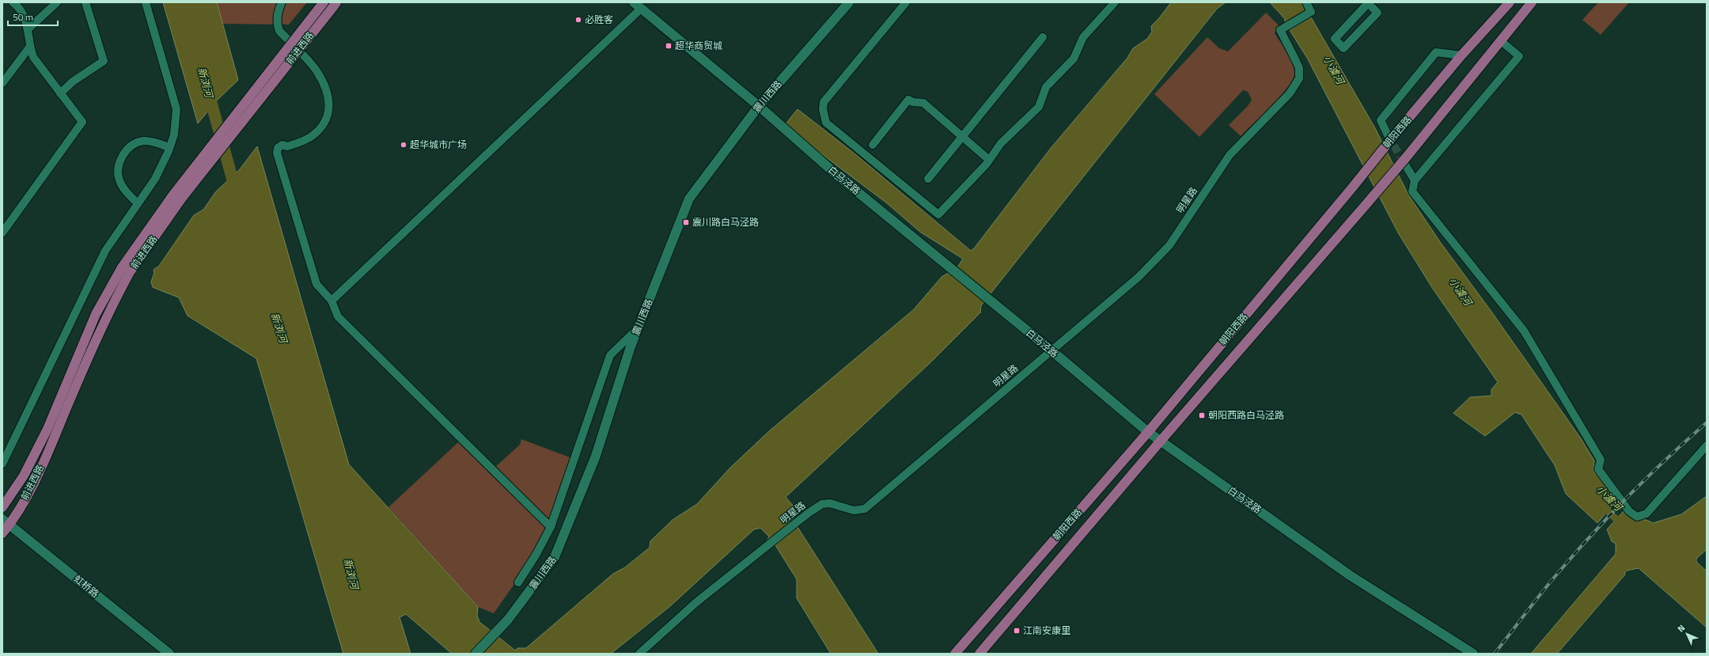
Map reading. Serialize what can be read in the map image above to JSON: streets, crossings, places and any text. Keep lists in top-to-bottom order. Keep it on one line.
{"streets":{"main road":["前进西路","震川西路","朝阳西路","白马泾路","虹桥路"],"street":["明星路"]},"crossings":[["前进西路","虹桥路"],["震川西路","白马泾路"],["朝阳西路","白马泾路"],["白马泾路","明星路"]],"water":["小澞河","新浏河"],"places":{"other":["必胜客","超华城市广场"],"transit":["超华商贸城","震川路白马泾路","朝阳西路白马泾路","江南安康里"]},"scale_bar":"50 m","north":"top left"}
